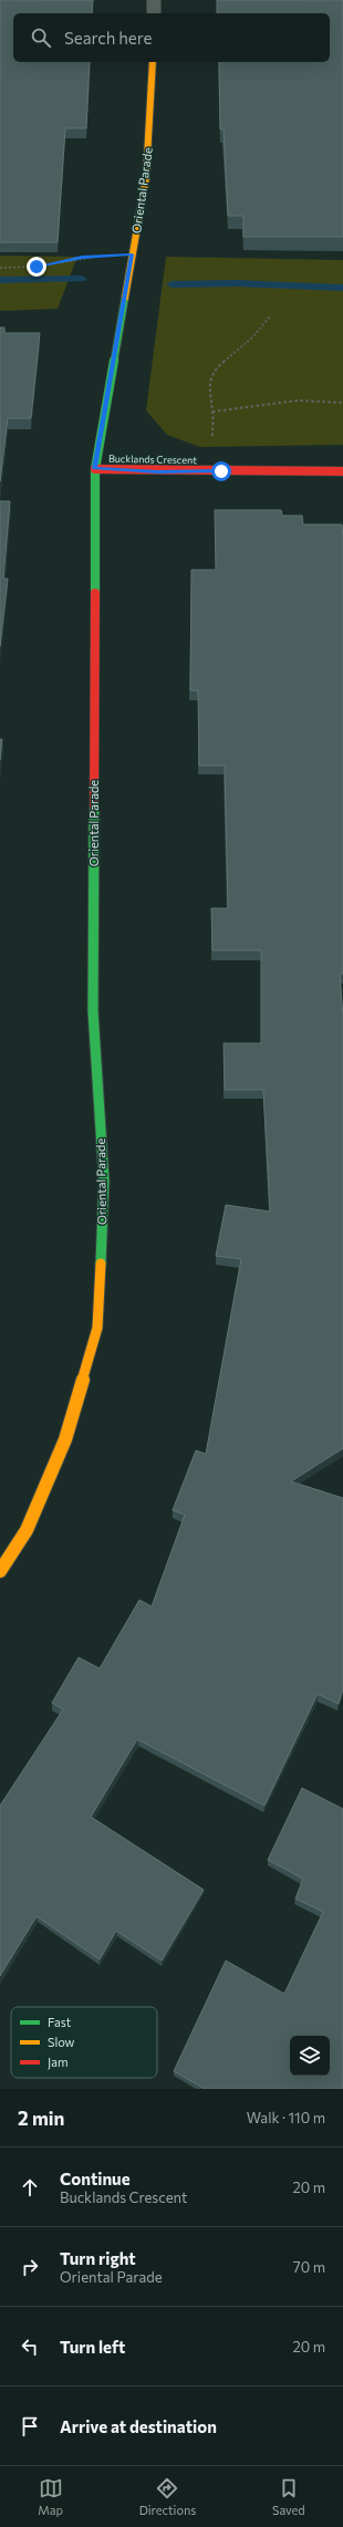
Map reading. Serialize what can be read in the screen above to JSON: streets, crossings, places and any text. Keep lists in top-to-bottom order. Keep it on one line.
{"streets":{"street":["Oriental Parade","Bucklands Crescent"]},"crossings":[["Oriental Parade","Bucklands Crescent"]],"legend":["Fast","Slow","Jam"],"page":{"search":"Search here","heading":["2 min","Walk · 110 m"],"list":[["Continue","Bucklands Crescent","20 m"],["Turn right","Oriental Parade","70 m"],["Turn left","20 m"],"Arrive at destination"],"nav":["Map","Directions","Saved"]}}
